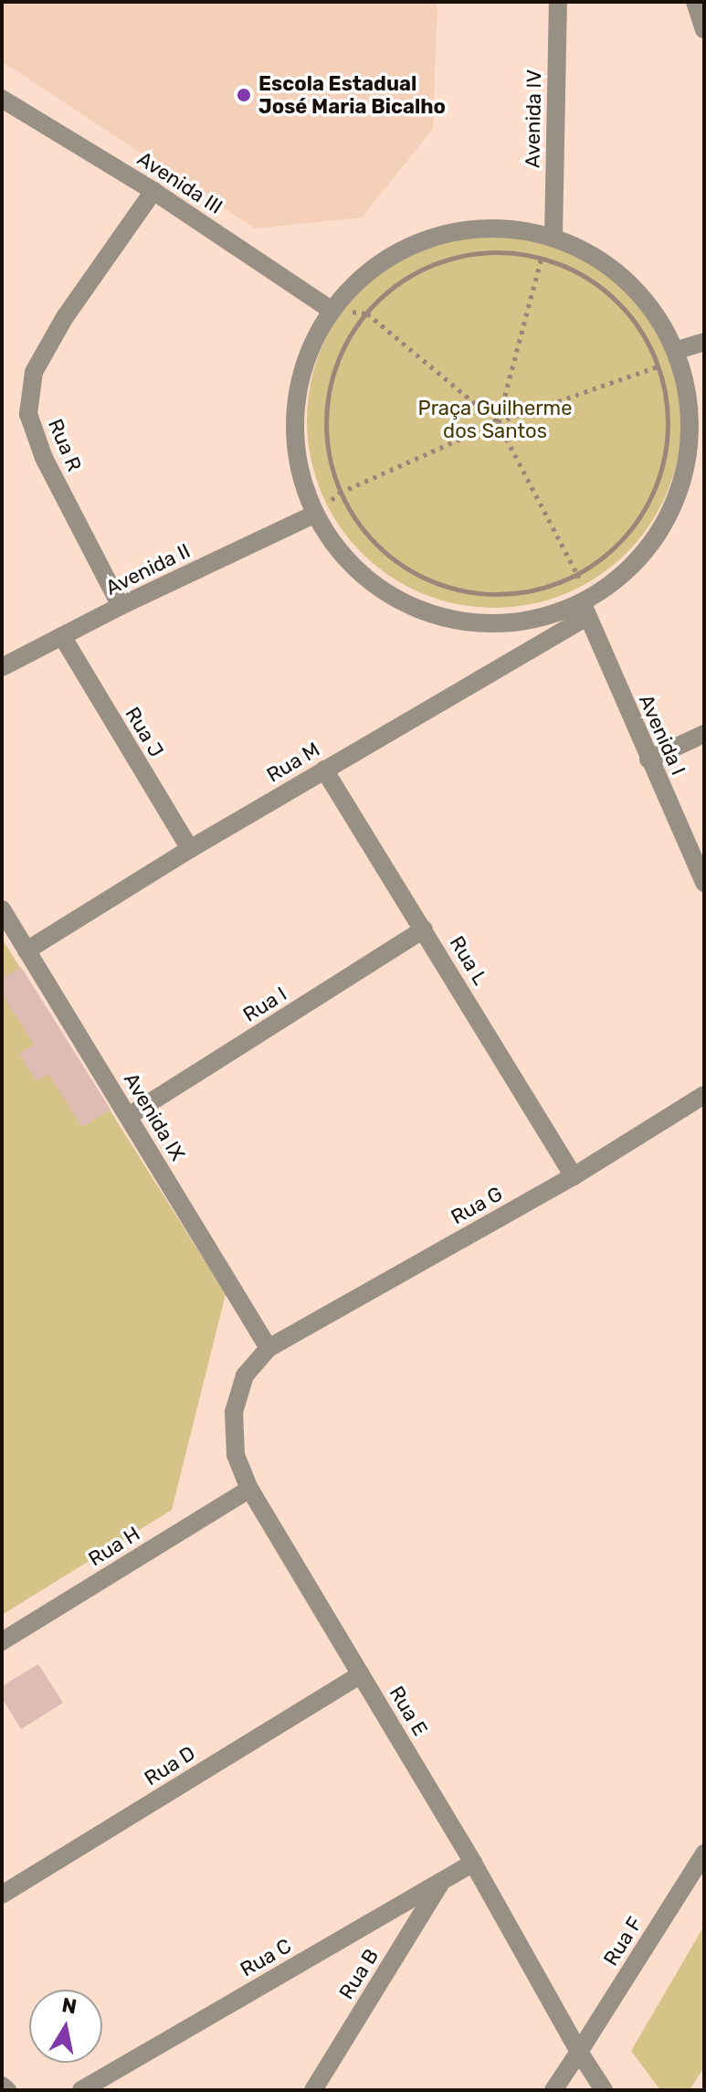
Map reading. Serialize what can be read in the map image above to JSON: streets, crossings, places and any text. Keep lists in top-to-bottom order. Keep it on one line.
{"streets":{"street":["Avenida IV","Avenida III","Rua R","Avenida II","Rua J","Avenida I","Rua M","Rua L","Rua I","Avenida IX","Rua G","Rua H","Rua E","Rua D","Rua F","Rua C","Rua B"]},"crossings":[["Avenida III","Rua R"],["Rua R","Avenida II"],["Avenida II","Rua J"],["Rua J","Rua M"],["Avenida I","Rua M"],["Rua M","Rua L"],["Rua M","Avenida IX"],["Rua L","Rua I"],["Rua L","Rua G"],["Rua I","Avenida IX"],["Avenida IX","Rua G"],["Avenida IX","Rua E"],["Rua G","Rua E"],["Rua H","Rua E"],["Rua E","Rua D"],["Rua E","Rua F"],["Rua E","Rua C"],["Rua C","Rua B"]],"parks":["Praça Guilherme dos Santos"],"places":["Escola Estadual José Maria Bicalho"],"north":"top"}
